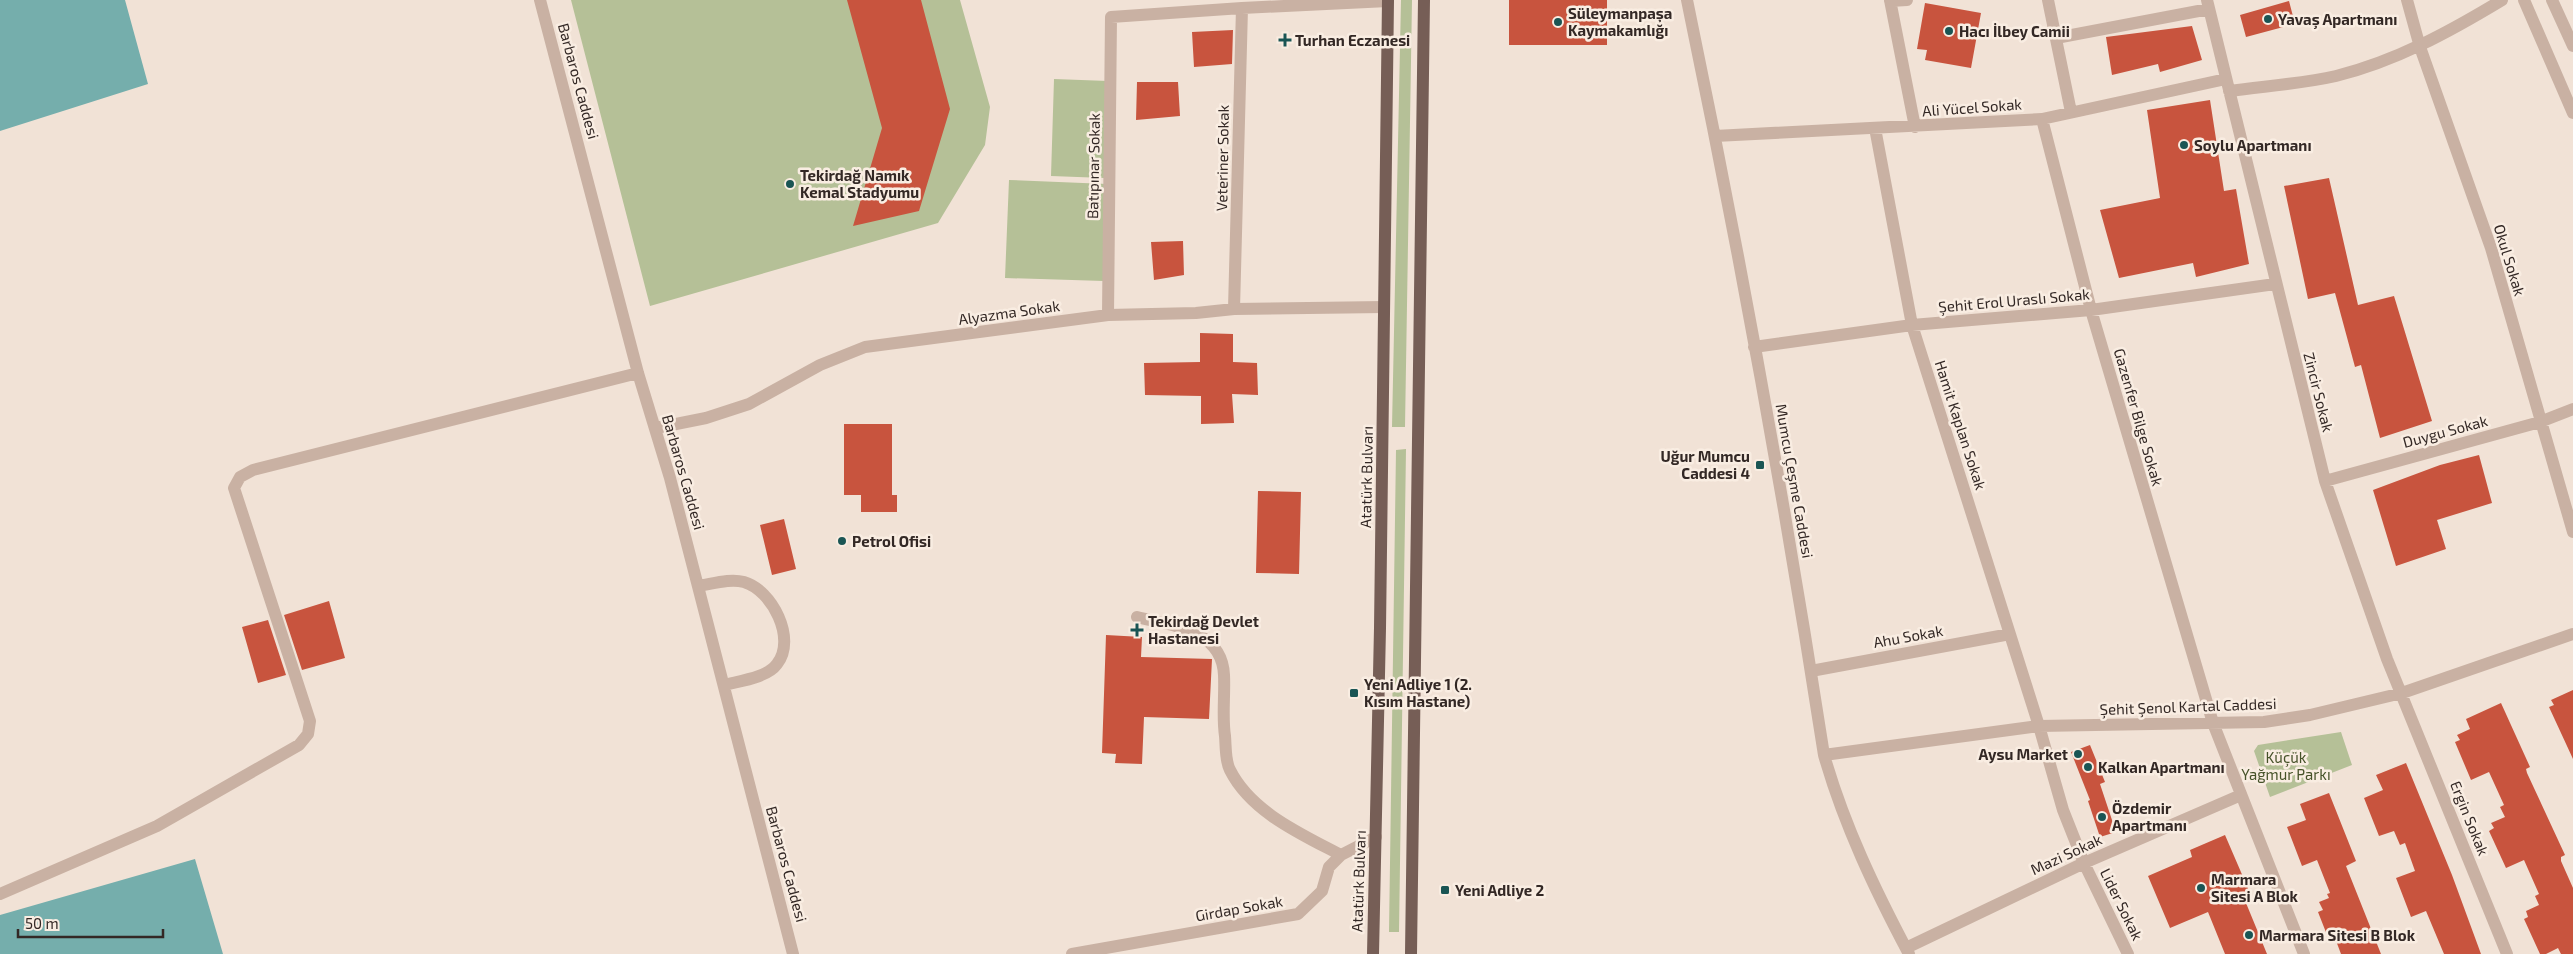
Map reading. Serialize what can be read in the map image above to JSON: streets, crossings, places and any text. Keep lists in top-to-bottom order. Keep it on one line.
{"streets":{"main road":["Atatürk Bulvarı"],"street":["Barbaros Caddesi","Ali Yücel Sokak","Veteriner Sokak","Batıpınar Sokak","Okul Sokak","Şehit Erol Uraslı Sokak","Alyazma Sokak","Zincir Sokak","Gazenfer Bilge Sokak","Hamit Kaplan Sokak","Duygu Sokak","Mumcu Çeşme Caddesi","Ahu Sokak","Şehit Şenol Kartal Caddesi","Ergin Sokak","Mazi Sokak","Lider Sokak","Girdap Sokak"]},"crossings":[["Barbaros Caddesi","Alyazma Sokak"],["Ali Yücel Sokak","Okul Sokak"],["Ali Yücel Sokak","Zincir Sokak"],["Ali Yücel Sokak","Gazenfer Bilge Sokak"],["Ali Yücel Sokak","Hamit Kaplan Sokak"],["Ali Yücel Sokak","Mumcu Çeşme Caddesi"],["Veteriner Sokak","Batıpınar Sokak"],["Veteriner Sokak","Alyazma Sokak"],["Batıpınar Sokak","Alyazma Sokak"],["Okul Sokak","Duygu Sokak"],["Şehit Erol Uraslı Sokak","Zincir Sokak"],["Şehit Erol Uraslı Sokak","Gazenfer Bilge Sokak"],["Şehit Erol Uraslı Sokak","Hamit Kaplan Sokak"],["Şehit Erol Uraslı Sokak","Mumcu Çeşme Caddesi"],["Alyazma Sokak","Atatürk Bulvarı"],["Zincir Sokak","Duygu Sokak"],["Zincir Sokak","Şehit Şenol Kartal Caddesi"],["Zincir Sokak","Ergin Sokak"],["Gazenfer Bilge Sokak","Şehit Şenol Kartal Caddesi"],["Gazenfer Bilge Sokak","Mazi Sokak"],["Hamit Kaplan Sokak","Ahu Sokak"],["Hamit Kaplan Sokak","Şehit Şenol Kartal Caddesi"],["Hamit Kaplan Sokak","Lider Sokak"],["Atatürk Bulvarı","Girdap Sokak"],["Mumcu Çeşme Caddesi","Ahu Sokak"],["Mumcu Çeşme Caddesi","Şehit Şenol Kartal Caddesi"],["Mumcu Çeşme Caddesi","Mazi Sokak"],["Şehit Şenol Kartal Caddesi","Ergin Sokak"],["Şehit Şenol Kartal Caddesi","Lider Sokak"],["Mazi Sokak","Lider Sokak"]],"parks":["Küçük Yağmur Parkı"],"places":{"other":["Yavaş Apartmanı","Süleymanpaşa Kaymakamlığı","Hacı İlbey Camii","Soylu Apartmanı","Tekirdağ Namık Kemal Stadyumu","Petrol Ofisi","Aysu Market","Kalkan Apartmanı","Özdemir Apartmanı","Marmara Sitesi A Blok","Marmara Sitesi B Blok"],"health":["Turhan Eczanesi","Tekirdağ Devlet Hastanesi"],"transit":["Uğur Mumcu Caddesi 4","Yeni Adliye 1 (2. Kısım Hastane)","Yeni Adliye 2"]},"scale_bar":"50 m"}
